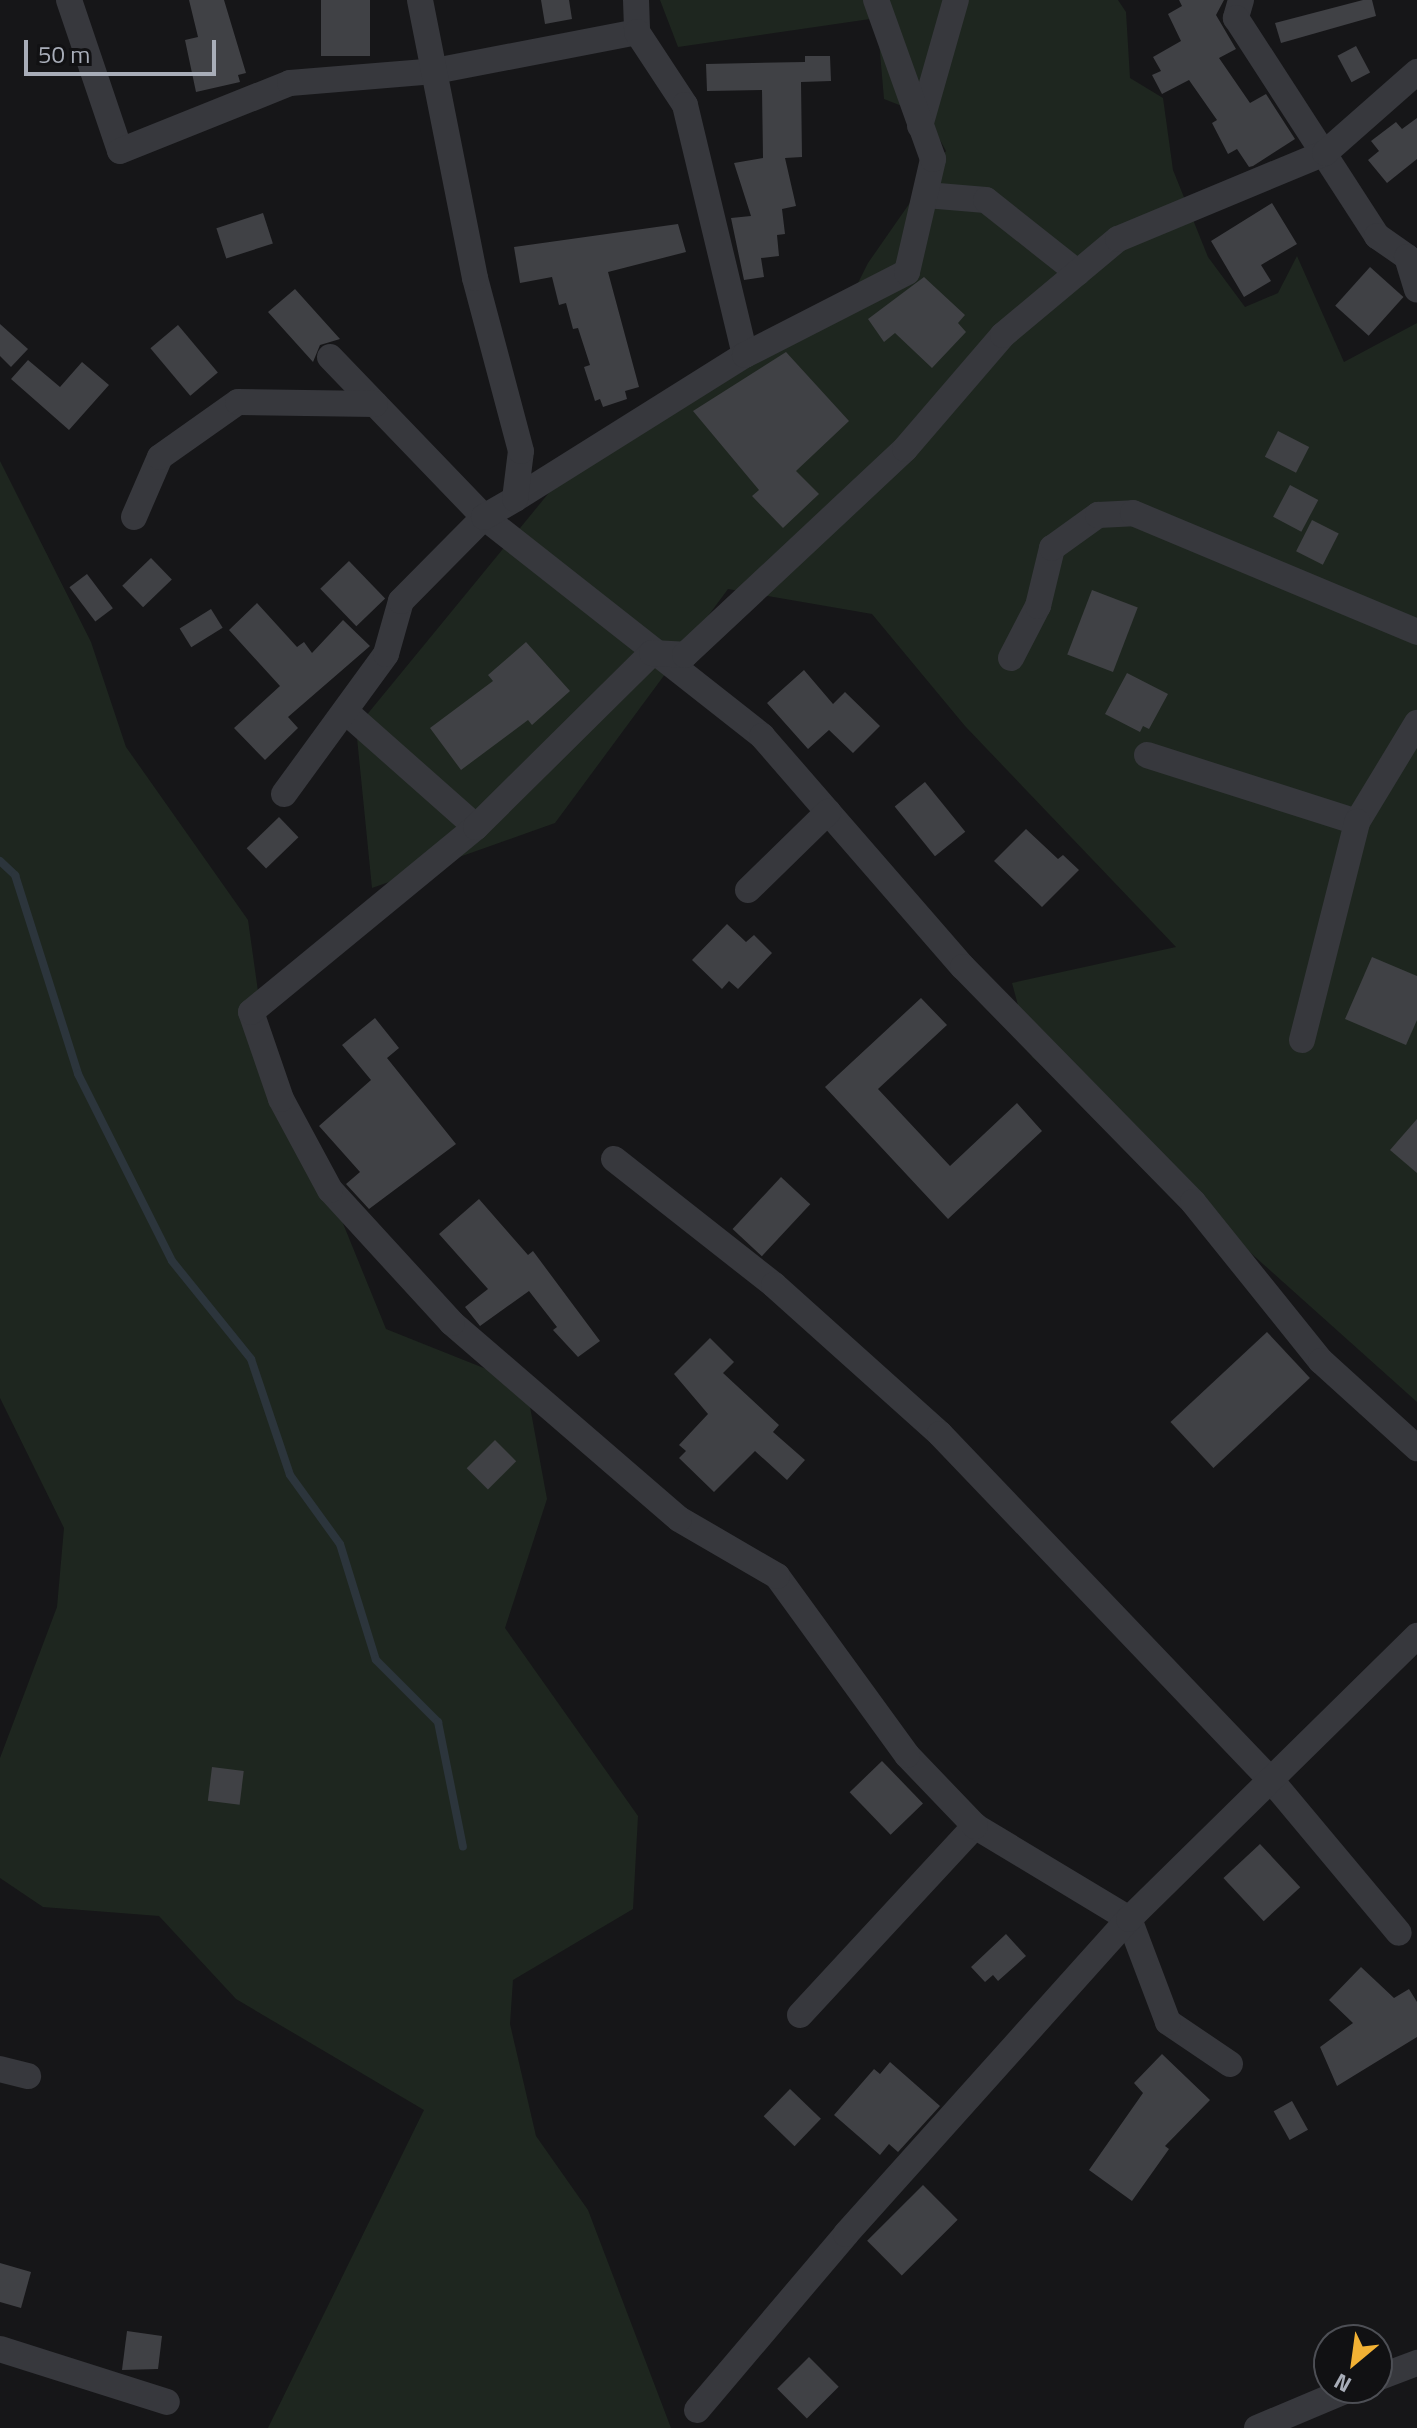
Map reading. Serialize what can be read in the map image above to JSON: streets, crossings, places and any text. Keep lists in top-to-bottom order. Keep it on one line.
{"scale_bar":"50 m","north":"bottom left"}
